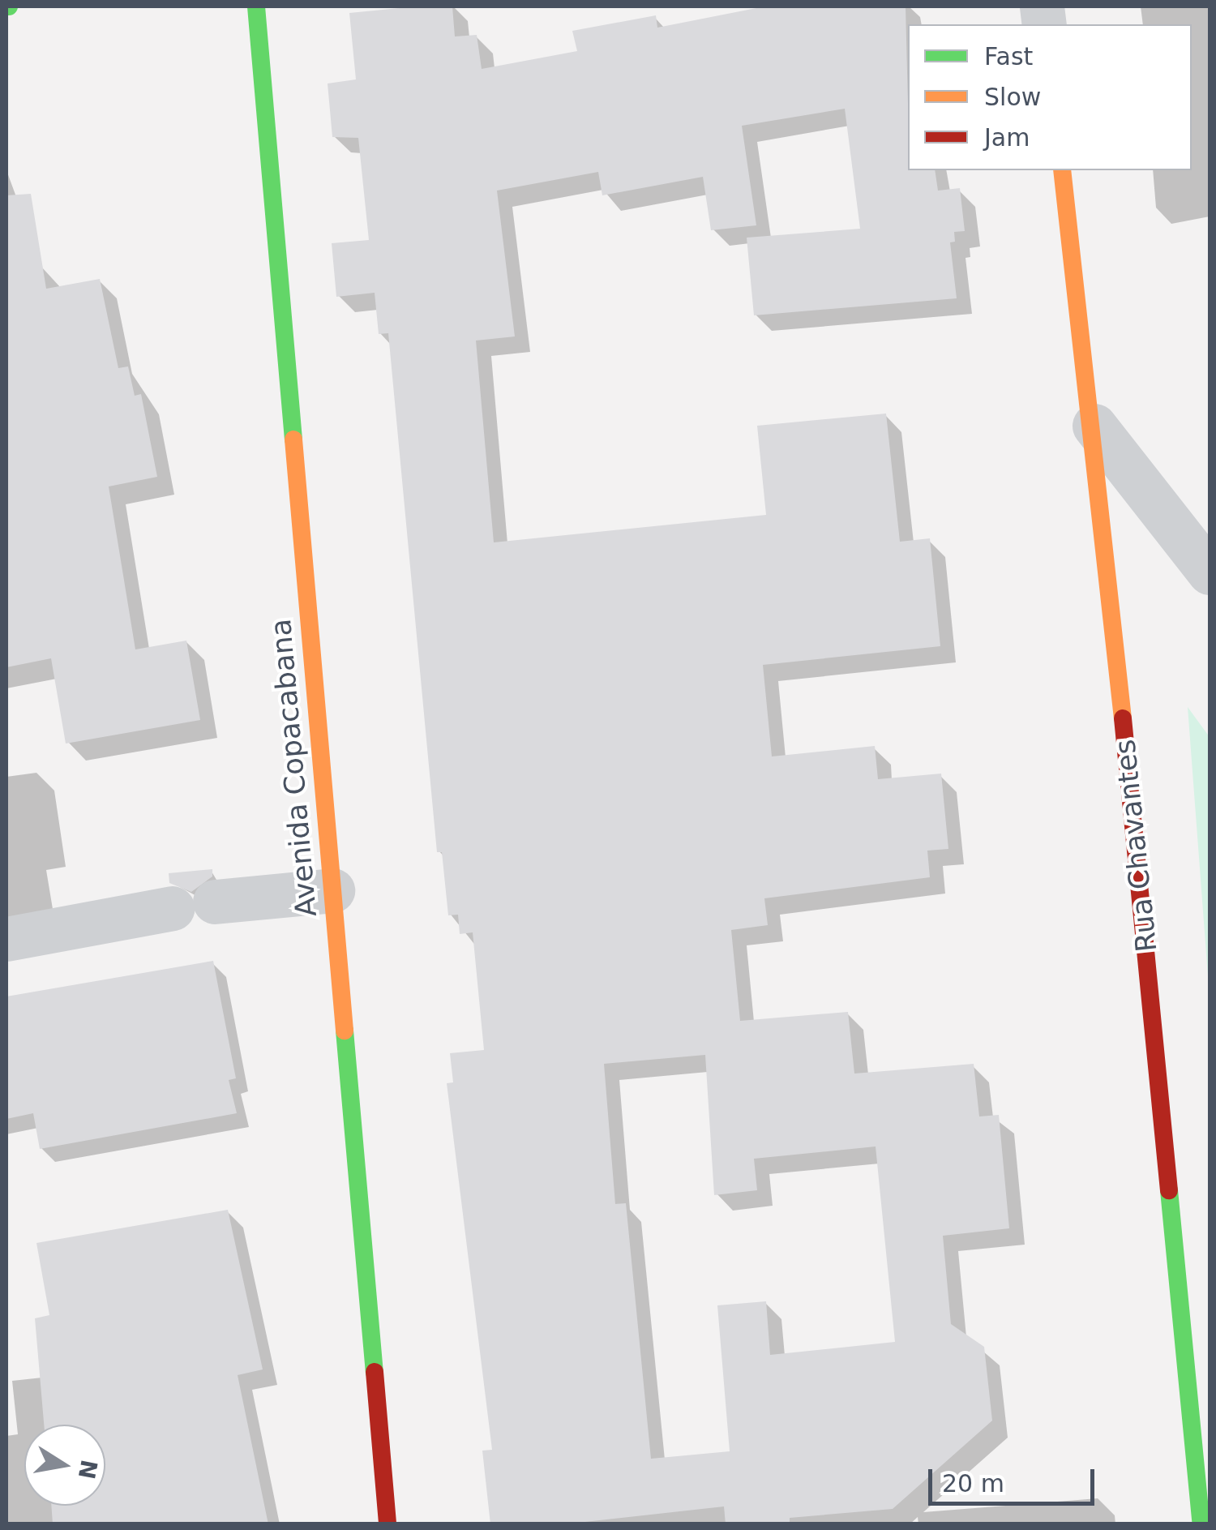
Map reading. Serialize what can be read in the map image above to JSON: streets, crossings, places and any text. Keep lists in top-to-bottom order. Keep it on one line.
{"streets":{"street":["Avenida Copacabana","Rua Chavantes"]},"legend":["Fast","Slow","Jam"],"scale_bar":"20 m","north":"right"}
